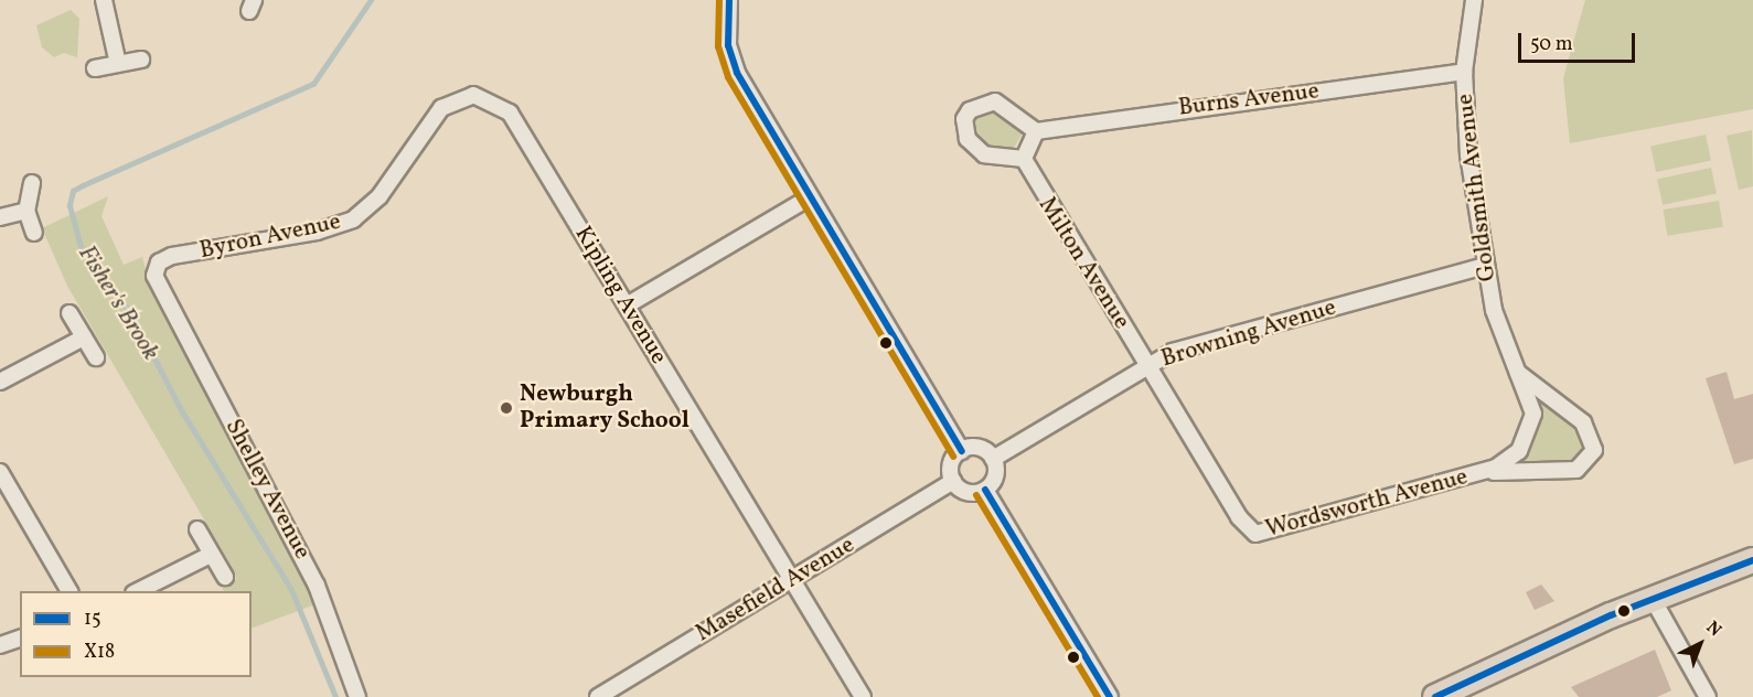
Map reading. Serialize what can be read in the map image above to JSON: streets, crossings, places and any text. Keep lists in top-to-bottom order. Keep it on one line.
{"streets":{"street":["Burns Avenue","Goldsmith Avenue","Byron Avenue","Milton Avenue","Kipling Avenue","Browning Avenue","Shelley Avenue","Wordsworth Avenue","Masefield Avenue"]},"crossings":[["Burns Avenue","Goldsmith Avenue"],["Goldsmith Avenue","Browning Avenue"],["Goldsmith Avenue","Wordsworth Avenue"],["Byron Avenue","Kipling Avenue"],["Byron Avenue","Shelley Avenue"],["Milton Avenue","Browning Avenue"],["Milton Avenue","Wordsworth Avenue"],["Kipling Avenue","Masefield Avenue"],["Browning Avenue","Wordsworth Avenue"],["Browning Avenue","Masefield Avenue"]],"water":["Fisher's Brook"],"places":["Newburgh Primary School"],"lines":["transit line 15","transit line X18"],"legend":["15","X18"],"scale_bar":"50 m","north":"top right"}
